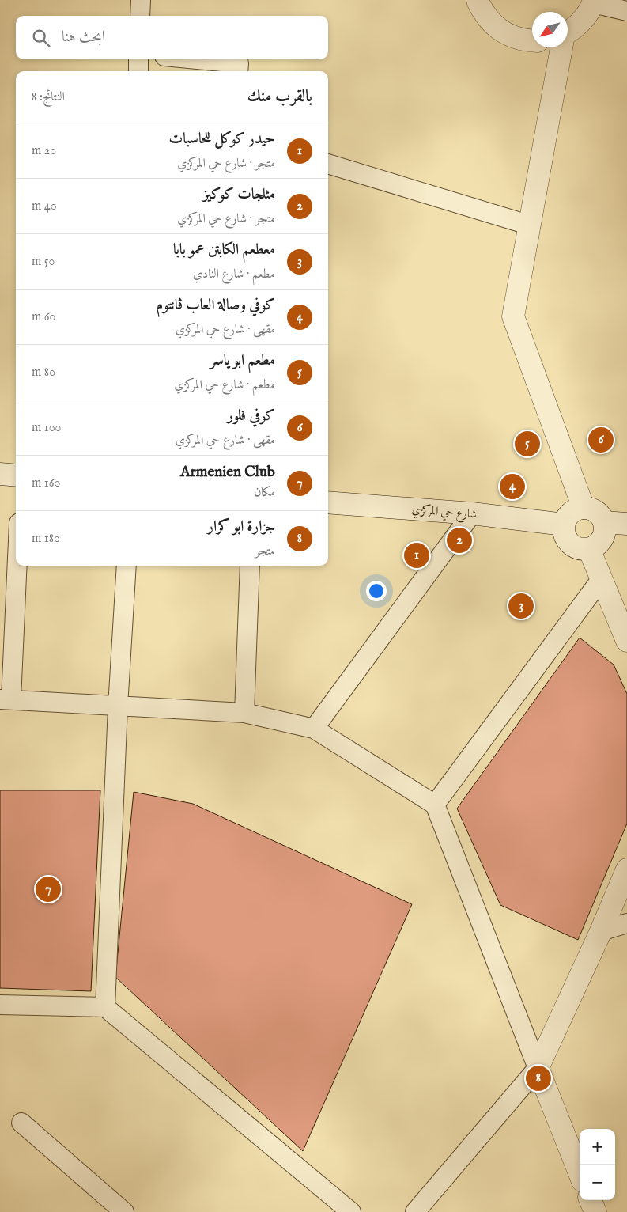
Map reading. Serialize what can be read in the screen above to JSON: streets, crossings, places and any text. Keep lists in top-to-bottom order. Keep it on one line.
{"streets":{"street":["شارع حي المركزي"]},"north":"bottom left","page":{"search":"ابحث هنا","heading":["بالقرب منك","النتائج: 8"],"list":[{"mark":"1","name":"حيدر كوكل للحاسبات","note":"متجر · شارع حي المركزي","value":"20 m"},{"mark":"2","name":"مثلجات كوكيز","note":"متجر · شارع حي المركزي","value":"40 m"},{"mark":"3","name":"معطعم الكابتن عمو بابا","note":"مطعم · شارع النادي","value":"50 m"},{"mark":"4","name":"كوفي وصالة العاب ڤانتوم","note":"مقهى · شارع حي المركزي","value":"60 m"},{"mark":"5","name":"مطعم ابو ياسر","note":"مطعم · شارع حي المركزي","value":"80 m"},{"mark":"6","name":"كوفي فلور","note":"مقهى · شارع حي المركزي","value":"100 m"},{"mark":"7","name":"Armenien Club","note":"مكان","value":"160 m"},{"mark":"8","name":"جزارة ابو كرار","note":"متجر","value":"180 m"}],"pins":["6","5","4","2","1","3","7","8"],"map_buttons":["+","−"]}}
